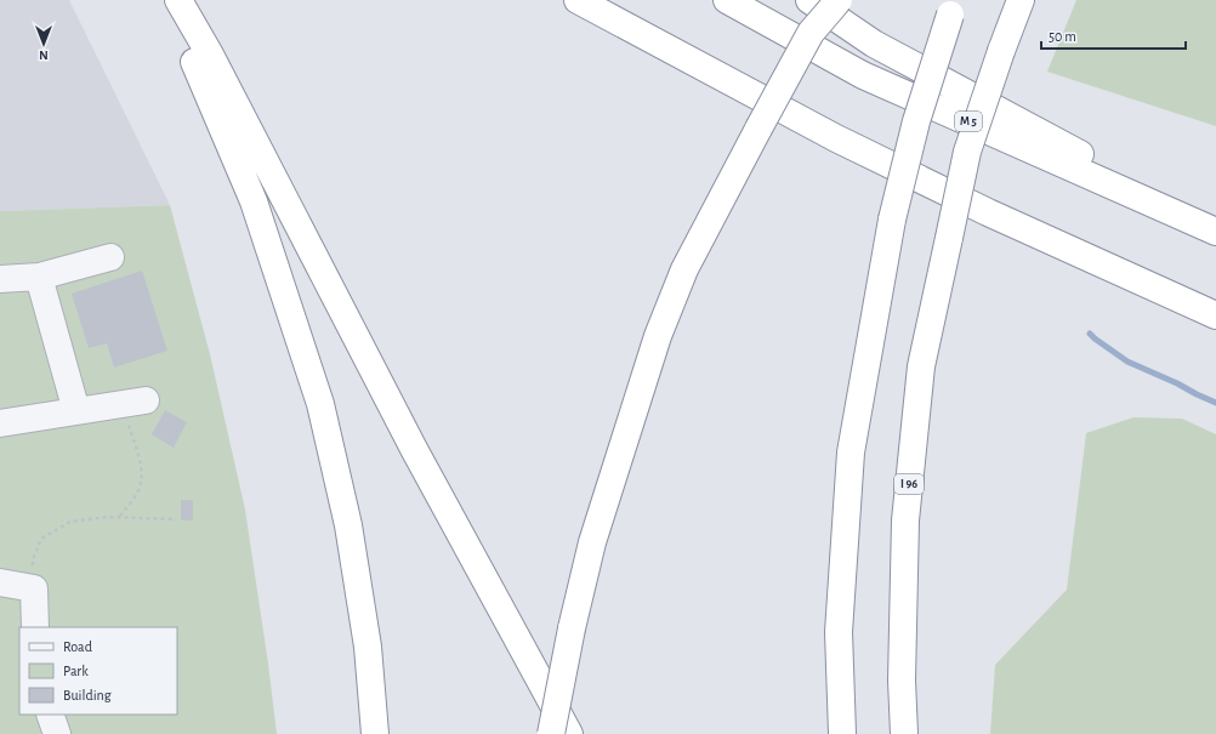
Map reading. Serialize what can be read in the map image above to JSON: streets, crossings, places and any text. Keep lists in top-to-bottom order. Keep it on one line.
{"streets":{"highway":["M 5","I 96"]},"legend":["Road","Park","Building"],"scale_bar":"50 m","north":"bottom"}
